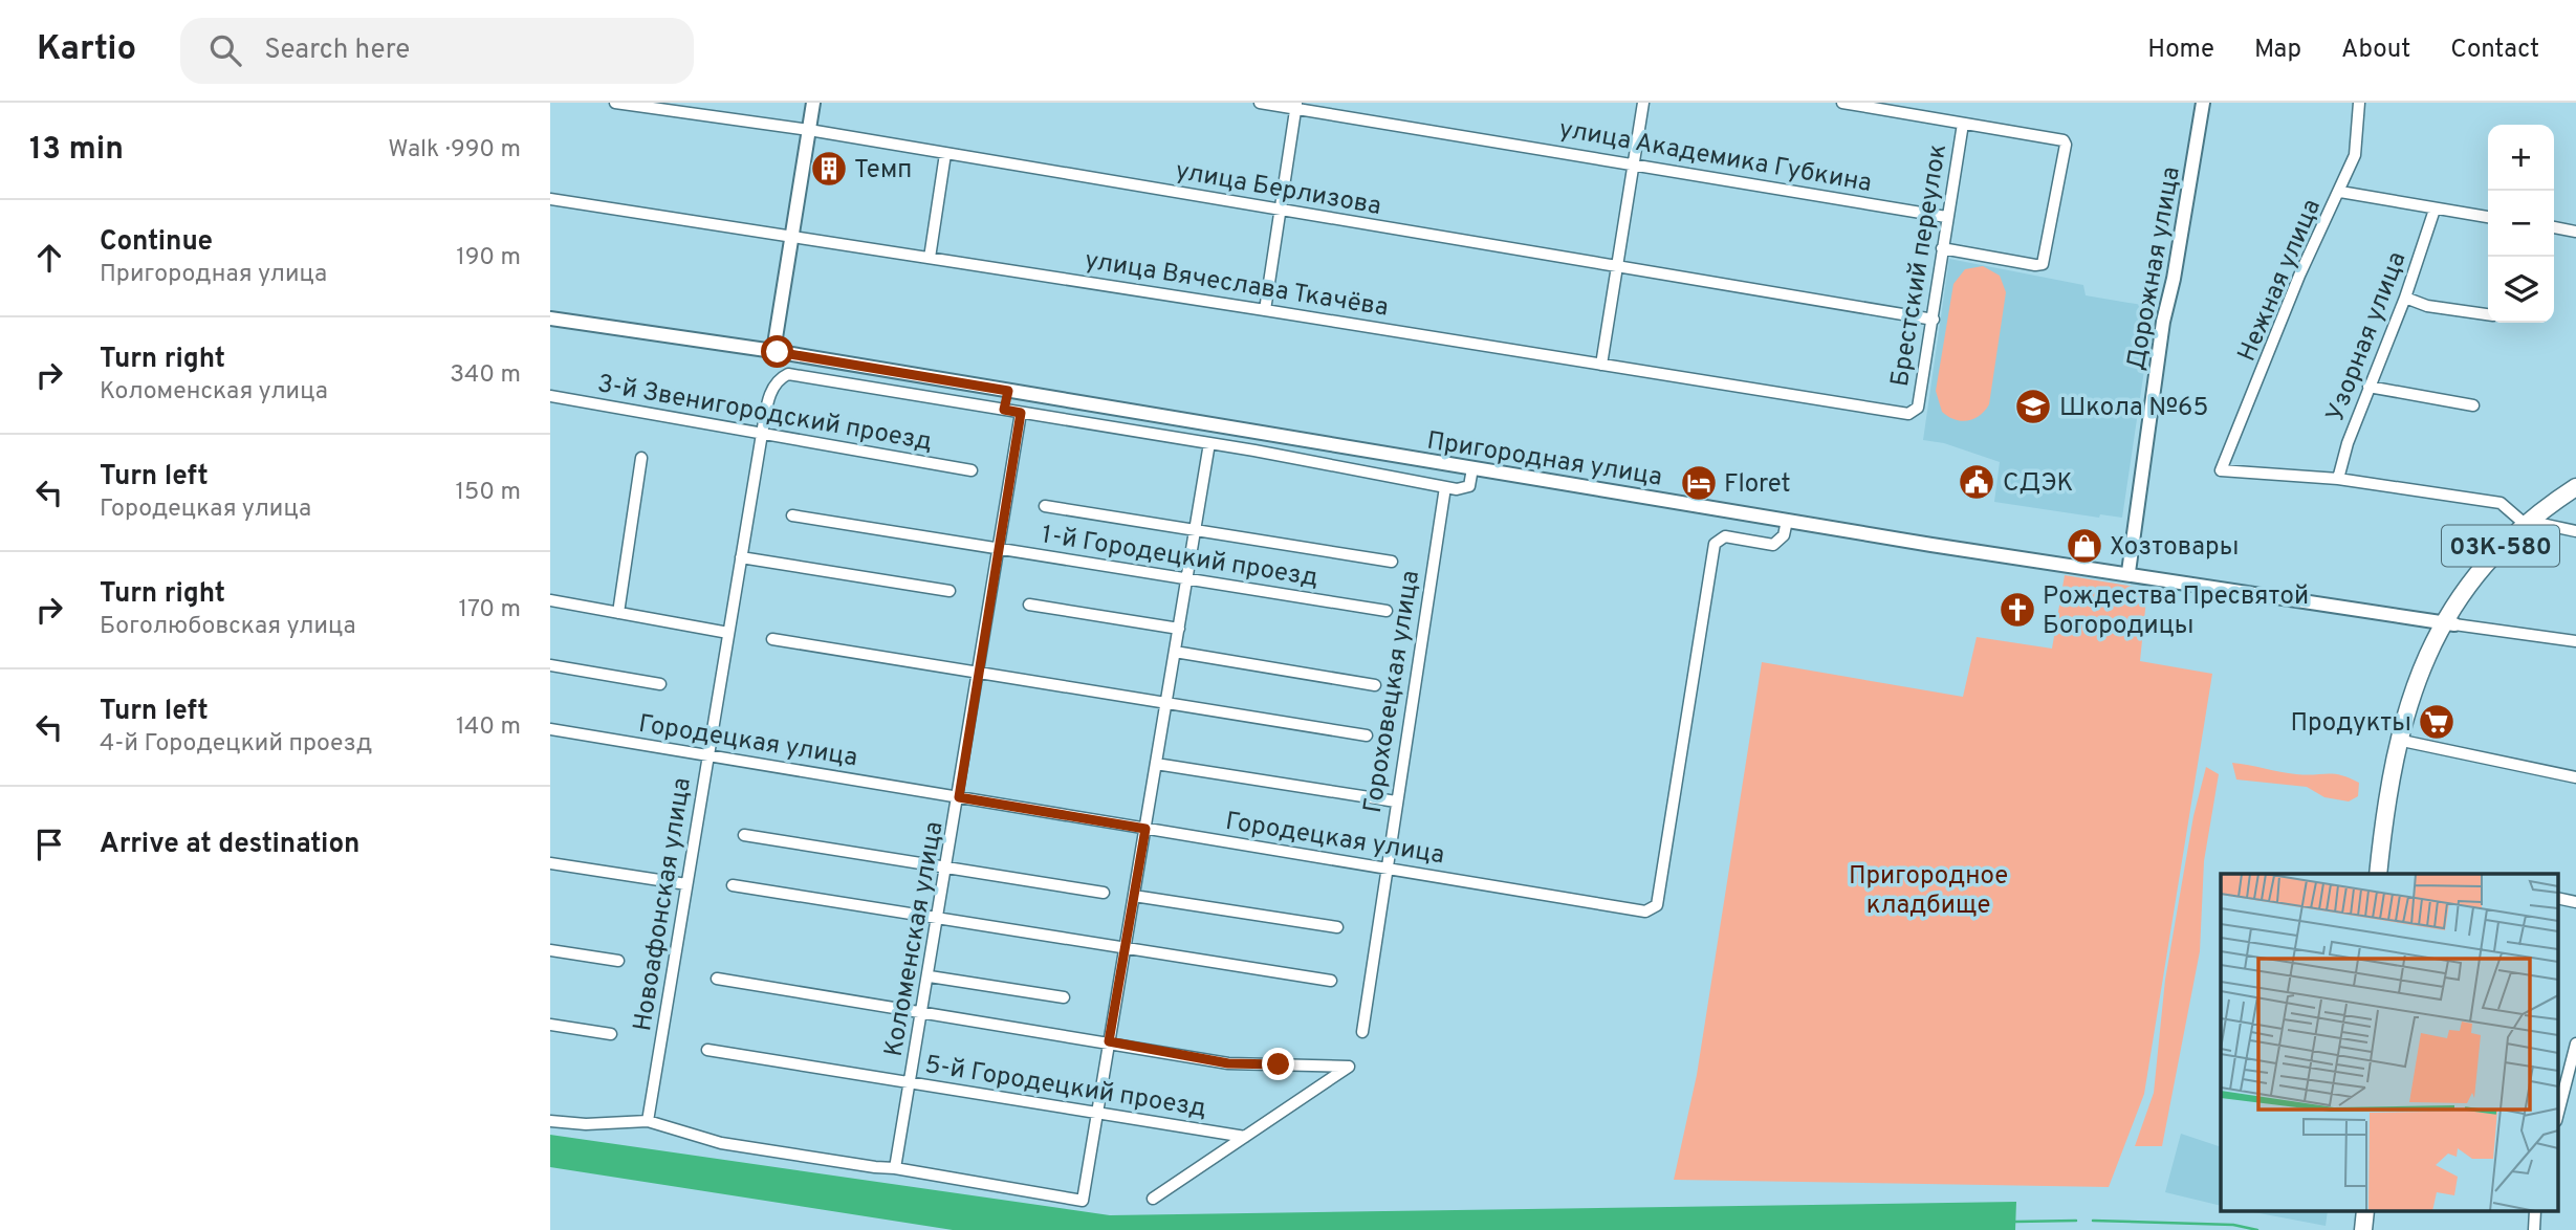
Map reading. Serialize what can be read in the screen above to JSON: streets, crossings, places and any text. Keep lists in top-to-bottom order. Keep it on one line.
{"streets":{"main road":["03К-580"],"street":["улица Академика Губкина","улица Берлизова","Брестский переулок","Дорожная улица","Нежная улица","улица Вячеслава Ткачёва","Узорная улица","3-й Звенигородский проезд","Пригородная улица","1-й Городецкий проезд","Гороховецкая улица","Городецкая улица","Новоафонская улица","Коломенская улица","5-й Городецкий проезд"]},"crossings":[["улица Академика Губкина","Брестский переулок"],["улица Берлизова","Брестский переулок"],["Брестский переулок","улица Вячеслава Ткачёва"],["Дорожная улица","Пригородная улица"],["Нежная улица","Узорная улица"],["3-й Звенигородский проезд","Новоафонская улица"],["Пригородная улица","03К-580"],["Пригородная улица","Городецкая улица"],["1-й Городецкий проезд","Коломенская улица"],["Гороховецкая улица","Городецкая улица"],["Гороховецкая улица","Новоафонская улица"],["Городецкая улица","Новоафонская улица"],["Городецкая улица","Коломенская улица"],["Новоафонская улица","Коломенская улица"],["Коломенская улица","5-й Городецкий проезд"]],"parks":["Пригородное кладбище"],"places":{"building":["Темп"],"school or university":["Школа №65"],"public building":["СДЭК"],"hotel":["Floret"],"shop":["Хозтовары"],"church":["Рождества Пресвятой Богородицы"],"supermarket":["Продукты"]},"page":{"header":"Kartio","search":"Search here","nav":["Home","Map","About","Contact"],"heading":["13 min","Walk · 990 m"],"map_buttons":["+","−"],"list":[["Continue","Пригородная улица","190 m"],["Turn right","Коломенская улица","340 m"],["Turn left","Городецкая улица","150 m"],["Turn right","Боголюбовская улица","170 m"],["Turn left","4-й Городецкий проезд","140 m"],"Arrive at destination"]}}
